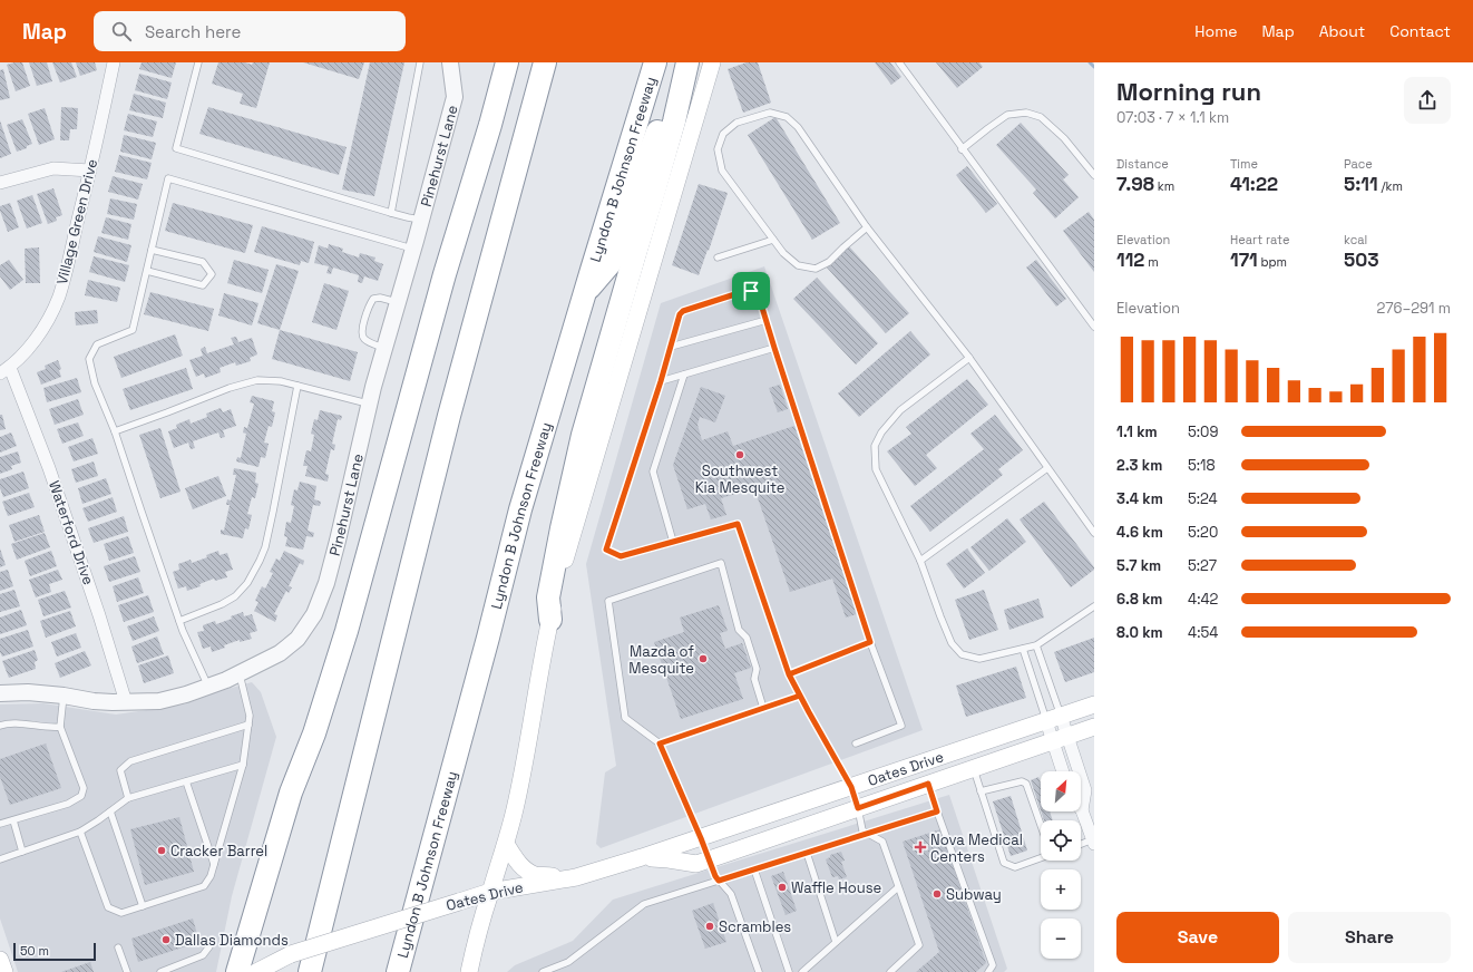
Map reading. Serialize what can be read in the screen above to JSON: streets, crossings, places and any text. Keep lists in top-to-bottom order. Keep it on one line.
{"streets":{"highway":["Lyndon B Johnson Freeway"],"main road":["Oates Drive"],"street":["Pinehurst Lane","Village Green Drive","Waterford Drive"]},"crossings":[["Pinehurst Lane","Waterford Drive"],["Village Green Drive","Waterford Drive"]],"places":{"other":["Southwest Kia Mesquite","Mazda of Mesquite","Cracker Barrel","Waffle House","Subway","Scrambles","Dallas Diamonds"],"health":["Nova Medical Centers"]},"scale_bar":"50 m","north":"top right","page":{"header":"Map","search":"Search here","nav":["Home","Map","About","Contact"],"heading":["Morning run","07:03 · 7 × 1.1 km"],"stats":[["Distance","7.98 km"],["Time","41:22"],["Pace","5:11 /km"],["Elevation","112 m"],["Heart rate","171 bpm"],["kcal","503"]],"chart":["Elevation","276–291 m"],"list":[{"name":"1.1 km","note":"5:09"},{"name":"2.3 km","note":"5:18"},{"name":"3.4 km","note":"5:24"},{"name":"4.6 km","note":"5:20"},{"name":"5.7 km","note":"5:27"},{"name":"6.8 km","note":"4:42"},{"name":"8.0 km","note":"4:54"}],"map_buttons":["+","−"],"buttons":["Save","Share"],"scale":"50 m"}}
